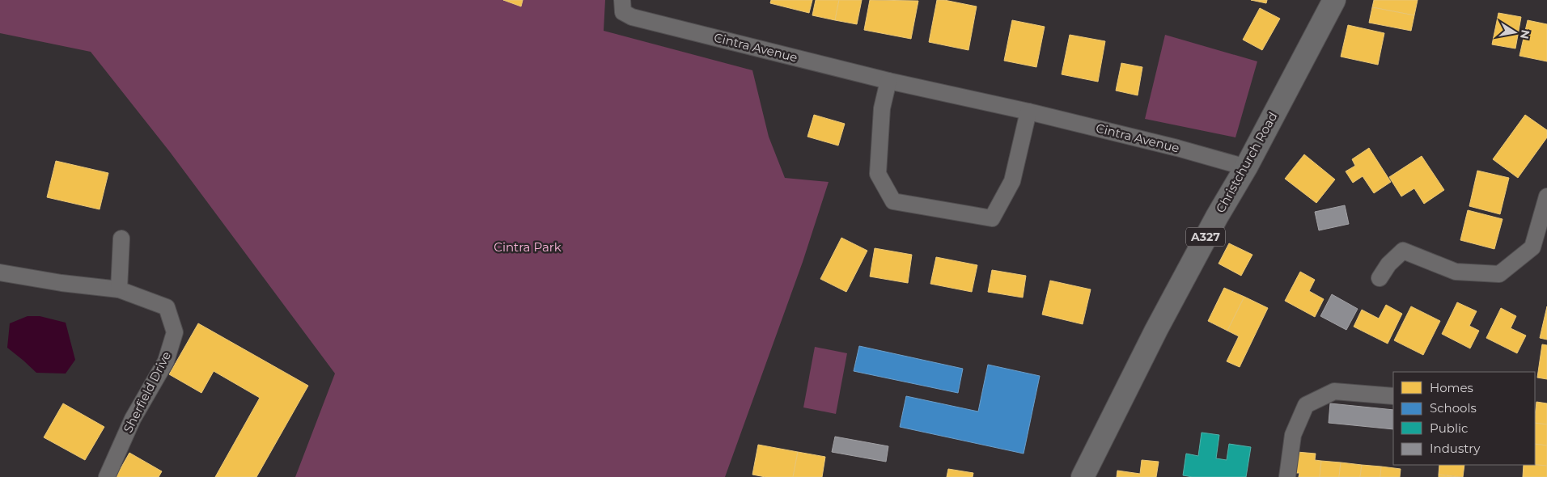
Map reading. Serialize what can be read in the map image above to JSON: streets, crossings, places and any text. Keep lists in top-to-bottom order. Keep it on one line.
{"streets":{"main road":["Christchurch Road","A327"],"street":["Cintra Avenue","Sherfield Drive"]},"crossings":[["Cintra Avenue","Christchurch Road"]],"parks":["Cintra Park"],"legend":["Homes","Schools","Public","Industry"],"north":"right"}
